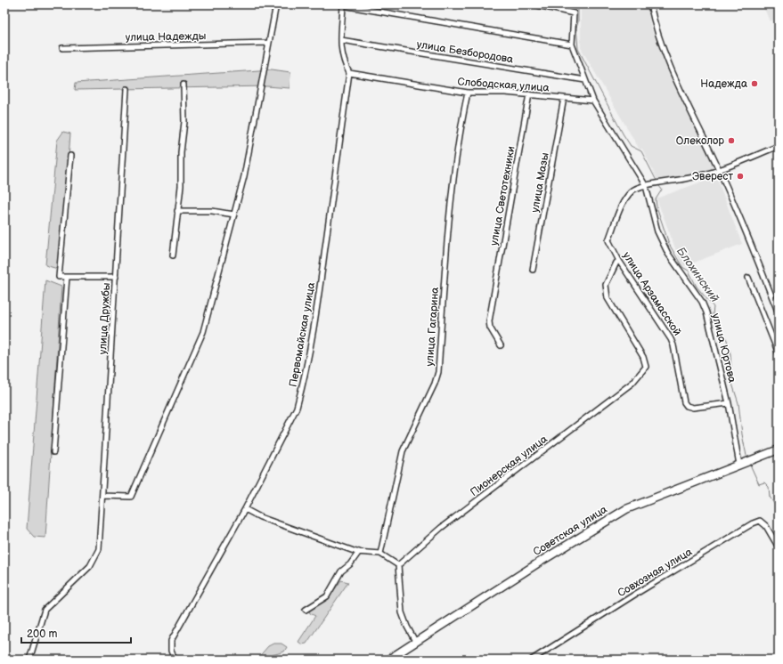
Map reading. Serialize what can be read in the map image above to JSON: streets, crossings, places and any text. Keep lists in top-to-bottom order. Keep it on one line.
{"streets":{"main road":["Советская улица"],"street":["улица Надежды","улица Безбородова","Слободская улица","улица Мазы","улица Светотехники","улица Арзамасской","улица Дружбы","улица Гагарина","Первомайская улица","улица Юртова","Пионерская улица","Совхозная улица"]},"crossings":[["улица Безбородова","улица Юртова"],["Слободская улица","улица Мазы"],["Слободская улица","улица Светотехники"],["Слободская улица","улица Гагарина"],["Слободская улица","Первомайская улица"],["Слободская улица","улица Юртова"],["улица Арзамасской","улица Юртова"],["улица Арзамасской","Пионерская улица"],["улица Юртова","Советская улица"]],"water":["Блохинский"],"places":["Надежда","Олеколор","Эверест"],"scale_bar":"200 m"}
